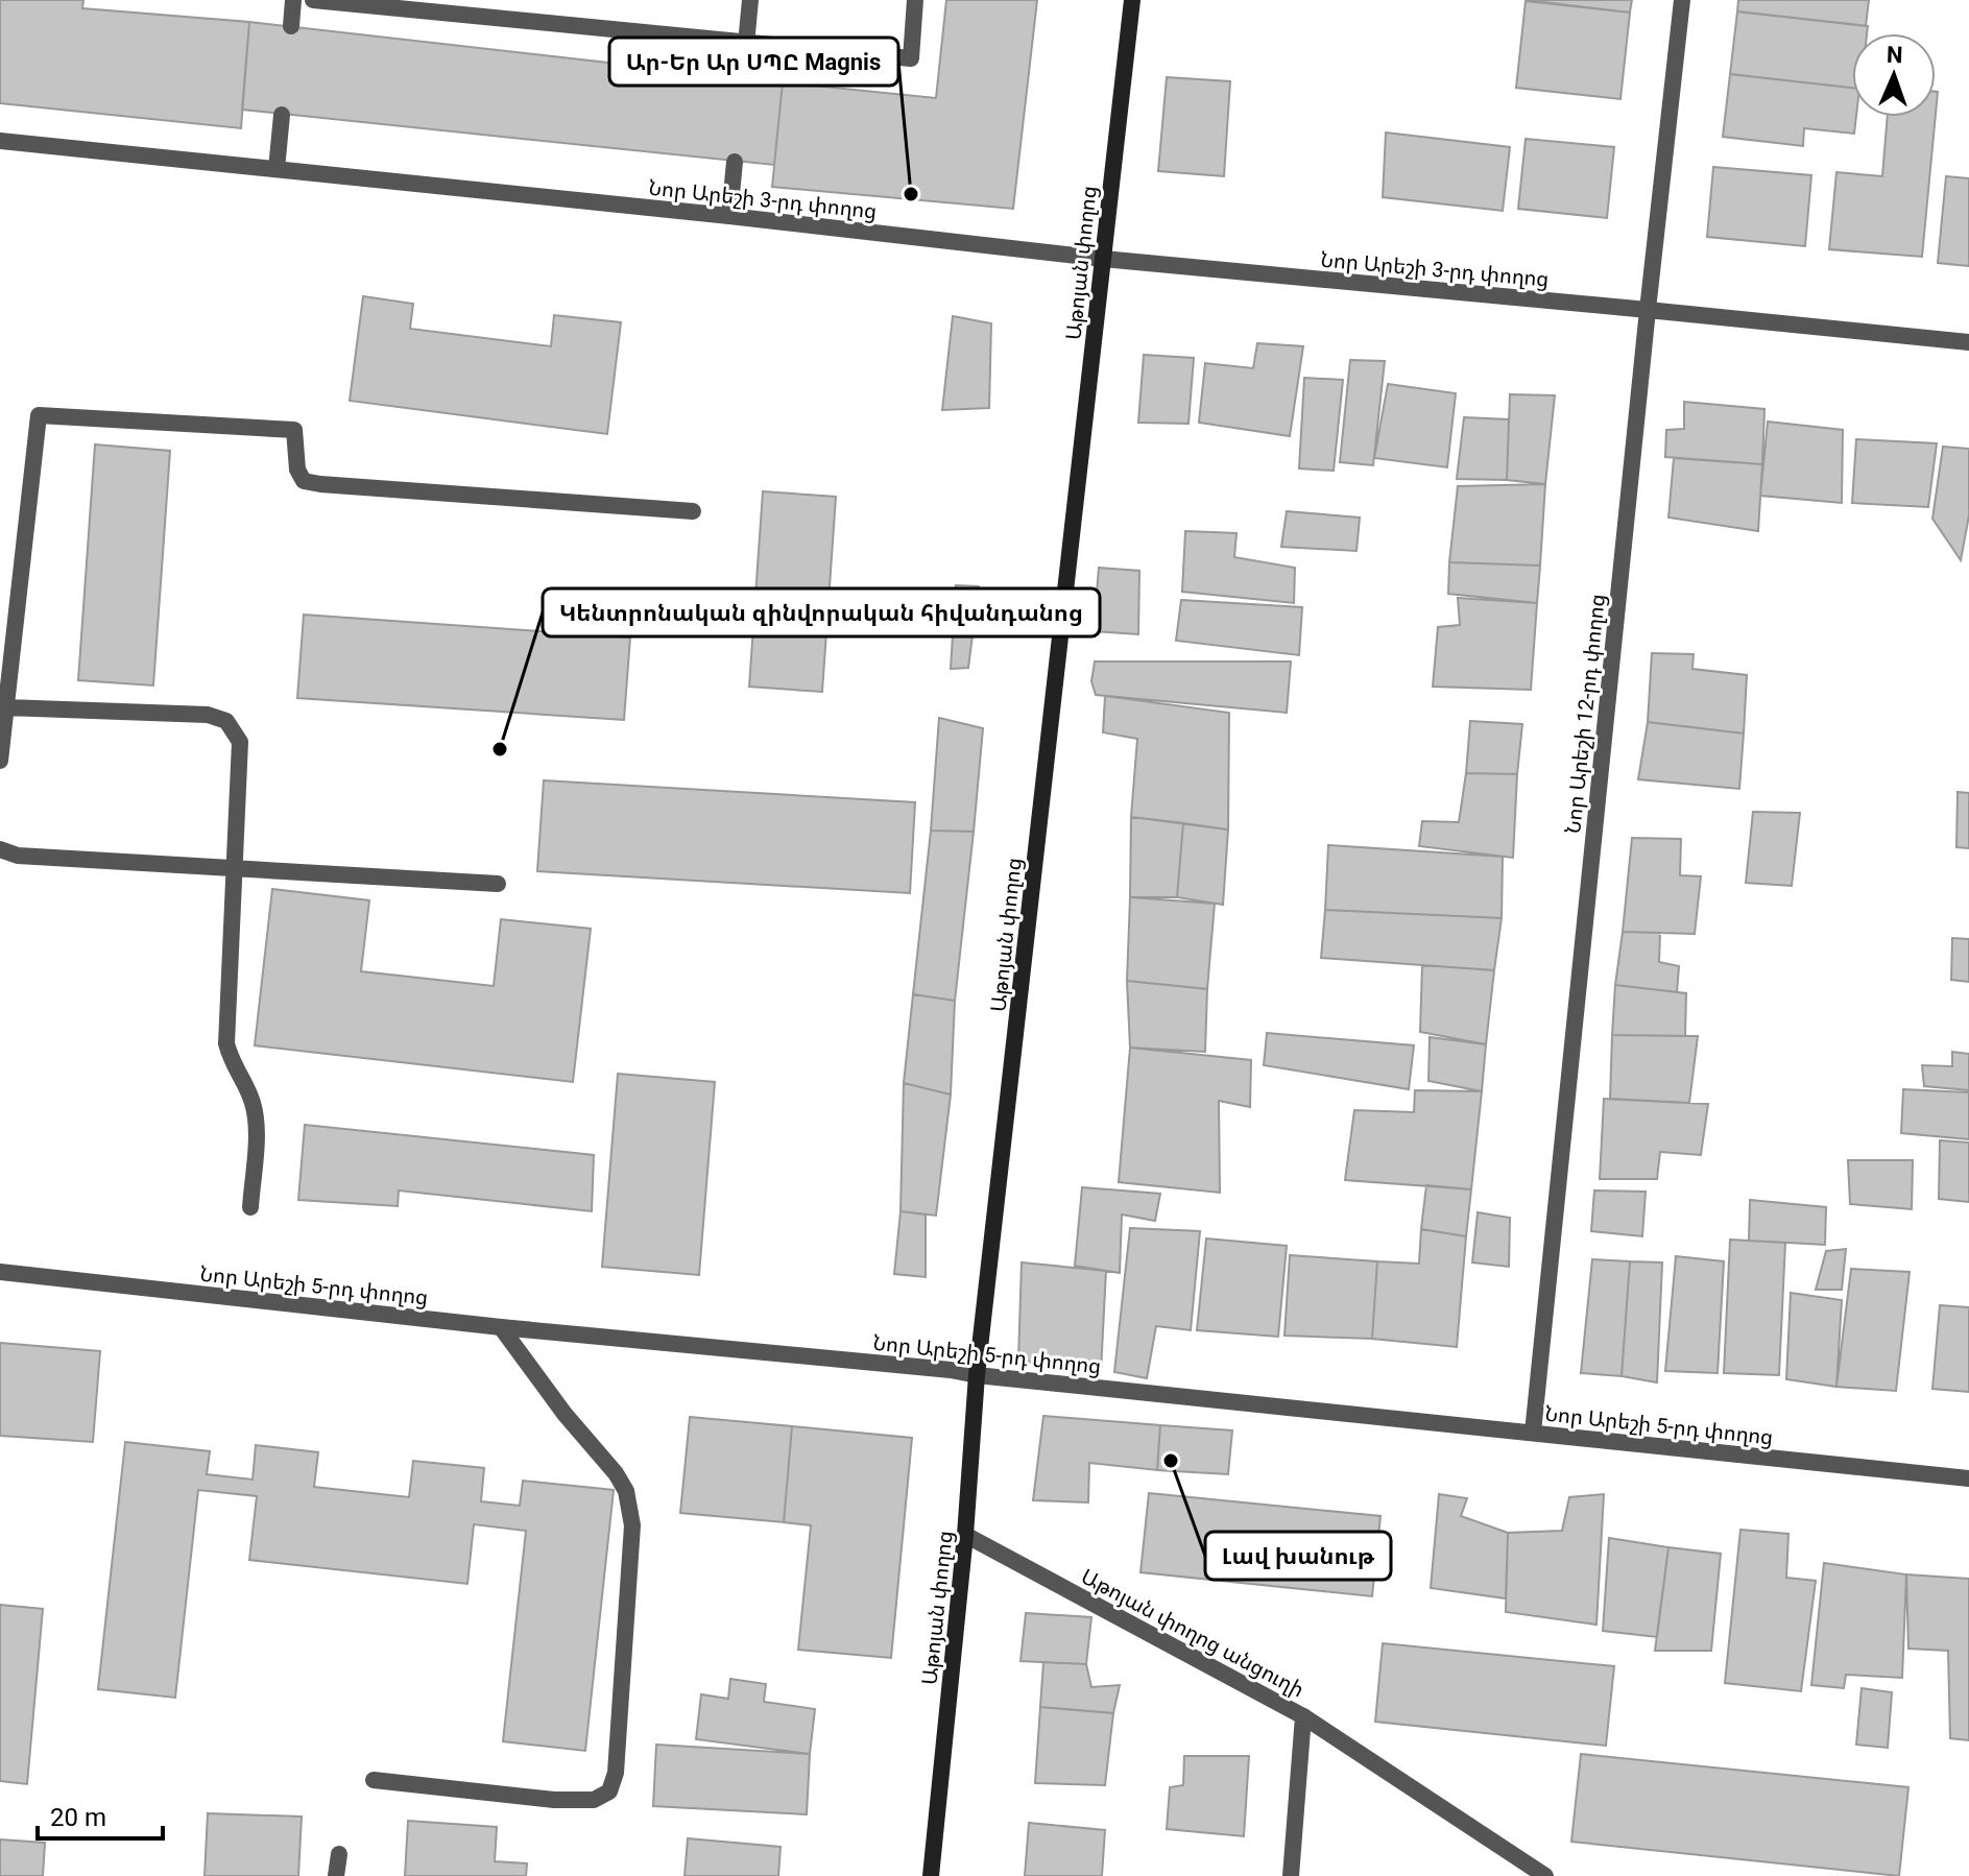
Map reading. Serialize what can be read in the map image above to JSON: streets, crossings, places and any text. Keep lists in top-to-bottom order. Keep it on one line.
{"streets":{"main road":["Աթոյան փողոց"],"street":["Նոր Արեշի 3-րդ փողոց","Նոր Արեշի 12-րդ փողոց","Նոր Արեշի 5-րդ փողոց","Աթոյան փողոց անցուղի"]},"crossings":[["Նոր Արեշի 3-րդ փողոց","Աթոյան փողոց"],["Նոր Արեշի 3-րդ փողոց","Նոր Արեշի 12-րդ փողոց"],["Աթոյան փողոց","Նոր Արեշի 5-րդ փողոց"],["Աթոյան փողոց","Աթոյան փողոց անցուղի"],["Նոր Արեշի 12-րդ փողոց","Նոր Արեշի 5-րդ փողոց"]],"places":["Ար-Եր Ար ՍՊԸ Magnis","Կենտրոնական զինվորական հիվանդանոց","Լավ խանութ"],"scale_bar":"20 m","north":"top"}
